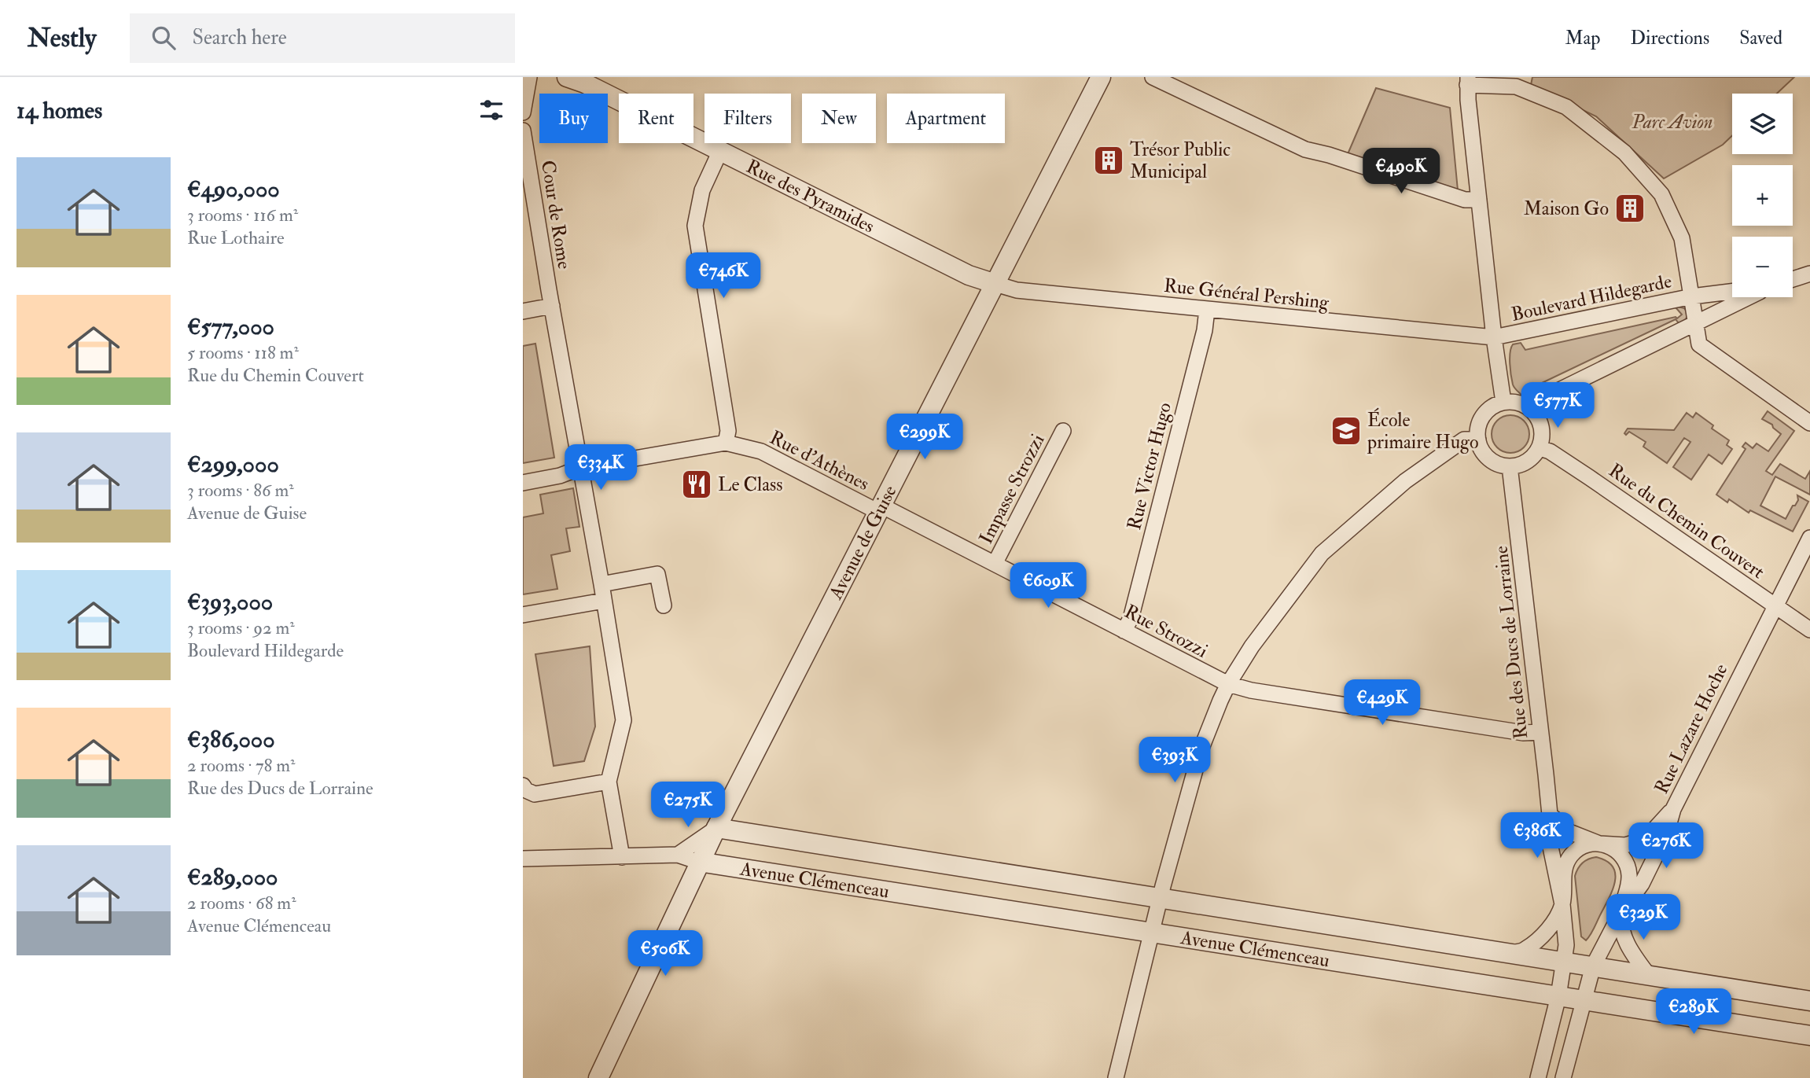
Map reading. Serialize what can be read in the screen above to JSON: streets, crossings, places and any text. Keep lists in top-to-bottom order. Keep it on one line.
{"streets":{"street":["Rue des Pyramides","Cour de Rome","Rue Général Pershing","Boulevard Hildegarde","Rue d'Athènes","Rue Victor Hugo","Impasse Strozzi","Rue du Chemin Couvert","Avenue de Guise","Rue Strozzi","Rue des Ducs de Lorraine","Rue Lazare Hoche","Avenue Clémenceau"]},"crossings":[["Rue des Pyramides","Rue Général Pershing"],["Rue des Pyramides","Avenue de Guise"],["Cour de Rome","Rue d'Athènes"],["Rue Général Pershing","Boulevard Hildegarde"],["Rue Général Pershing","Rue Victor Hugo"],["Rue Général Pershing","Avenue de Guise"],["Boulevard Hildegarde","Rue du Chemin Couvert"],["Boulevard Hildegarde","Rue des Ducs de Lorraine"],["Rue d'Athènes","Avenue de Guise"],["Rue d'Athènes","Rue Strozzi"],["Rue Victor Hugo","Rue Strozzi"],["Impasse Strozzi","Rue Strozzi"],["Rue du Chemin Couvert","Rue des Ducs de Lorraine"],["Rue du Chemin Couvert","Rue Lazare Hoche"],["Avenue de Guise","Rue Strozzi"],["Avenue de Guise","Avenue Clémenceau"],["Rue Strozzi","Rue des Ducs de Lorraine"],["Rue des Ducs de Lorraine","Avenue Clémenceau"],["Rue Lazare Hoche","Avenue Clémenceau"]],"parks":["Parc Avion"],"places":{"building":["Trésor Public Municipal","Maison Go"],"school or university":["École primaire Hugo"],"restaurant":["Le Class"]},"page":{"header":"Nestly","search":"Search here","nav":["Map","Directions","Saved"],"heading":"14 homes","map_buttons":["+","−"],"chip":["Buy","Rent","Filters","New","Apartment"],"list":[{"name":"€490,000","note":"3 rooms · 116 m² · Rue Lothaire"},{"name":"€577,000","note":"5 rooms · 118 m² · Rue du Chemin Couvert"},{"name":"€299,000","note":"3 rooms · 86 m² · Avenue de Guise"},{"name":"€393,000","note":"3 rooms · 92 m² · Boulevard Hildegarde"},{"name":"€386,000","note":"2 rooms · 78 m² · Rue des Ducs de Lorraine"},{"name":"€289,000","note":"2 rooms · 68 m² · Avenue Clémenceau"}],"price":["€490K","€746K","€577K","€299K","€334K","€609K","€429K","€393K","€275K","€386K","€276K","€329K","€506K","€289K"]}}
